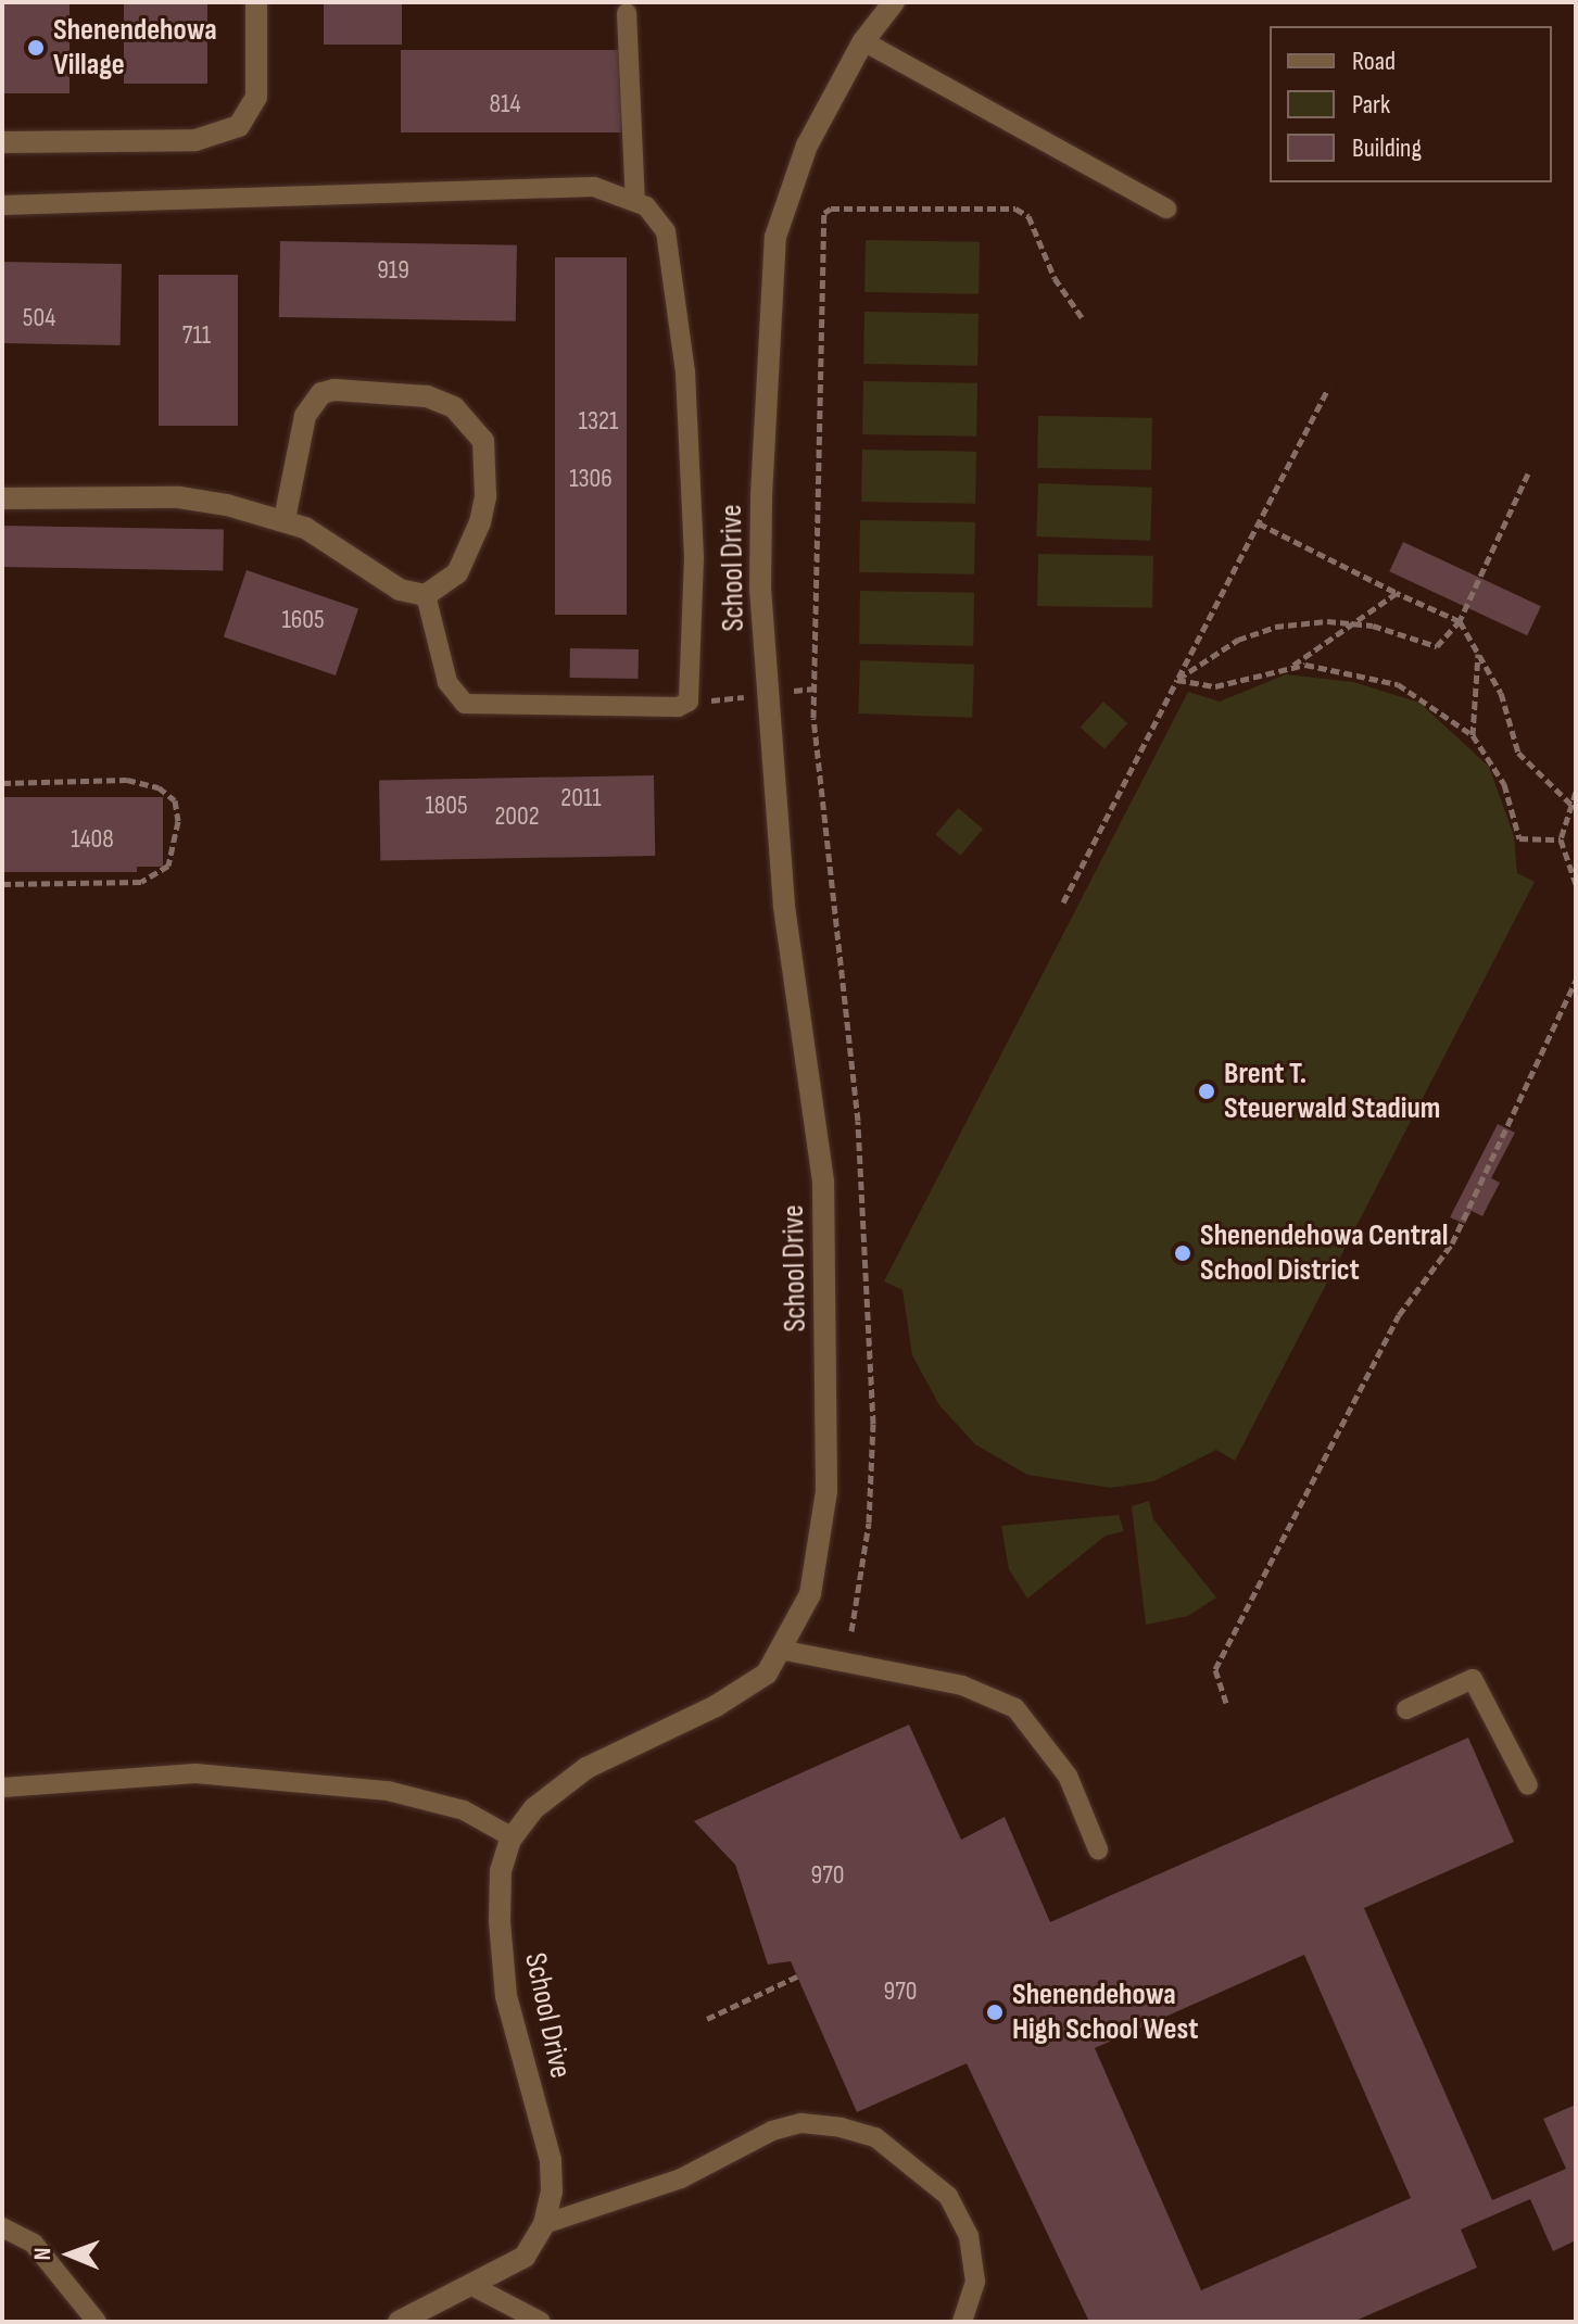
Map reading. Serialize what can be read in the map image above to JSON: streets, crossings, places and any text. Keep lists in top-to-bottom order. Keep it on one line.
{"streets":{"street":["School Drive"]},"places":["Shenendehowa Village","Brent T. Steuerwald Stadium","Shenendehowa Central School District","Shenendehowa High School West"],"house_numbers":["814","919","504","711","1321","1306","1605","2011","1805","2002","1408","970","970"],"legend":["Road","Park","Building"],"north":"left"}
